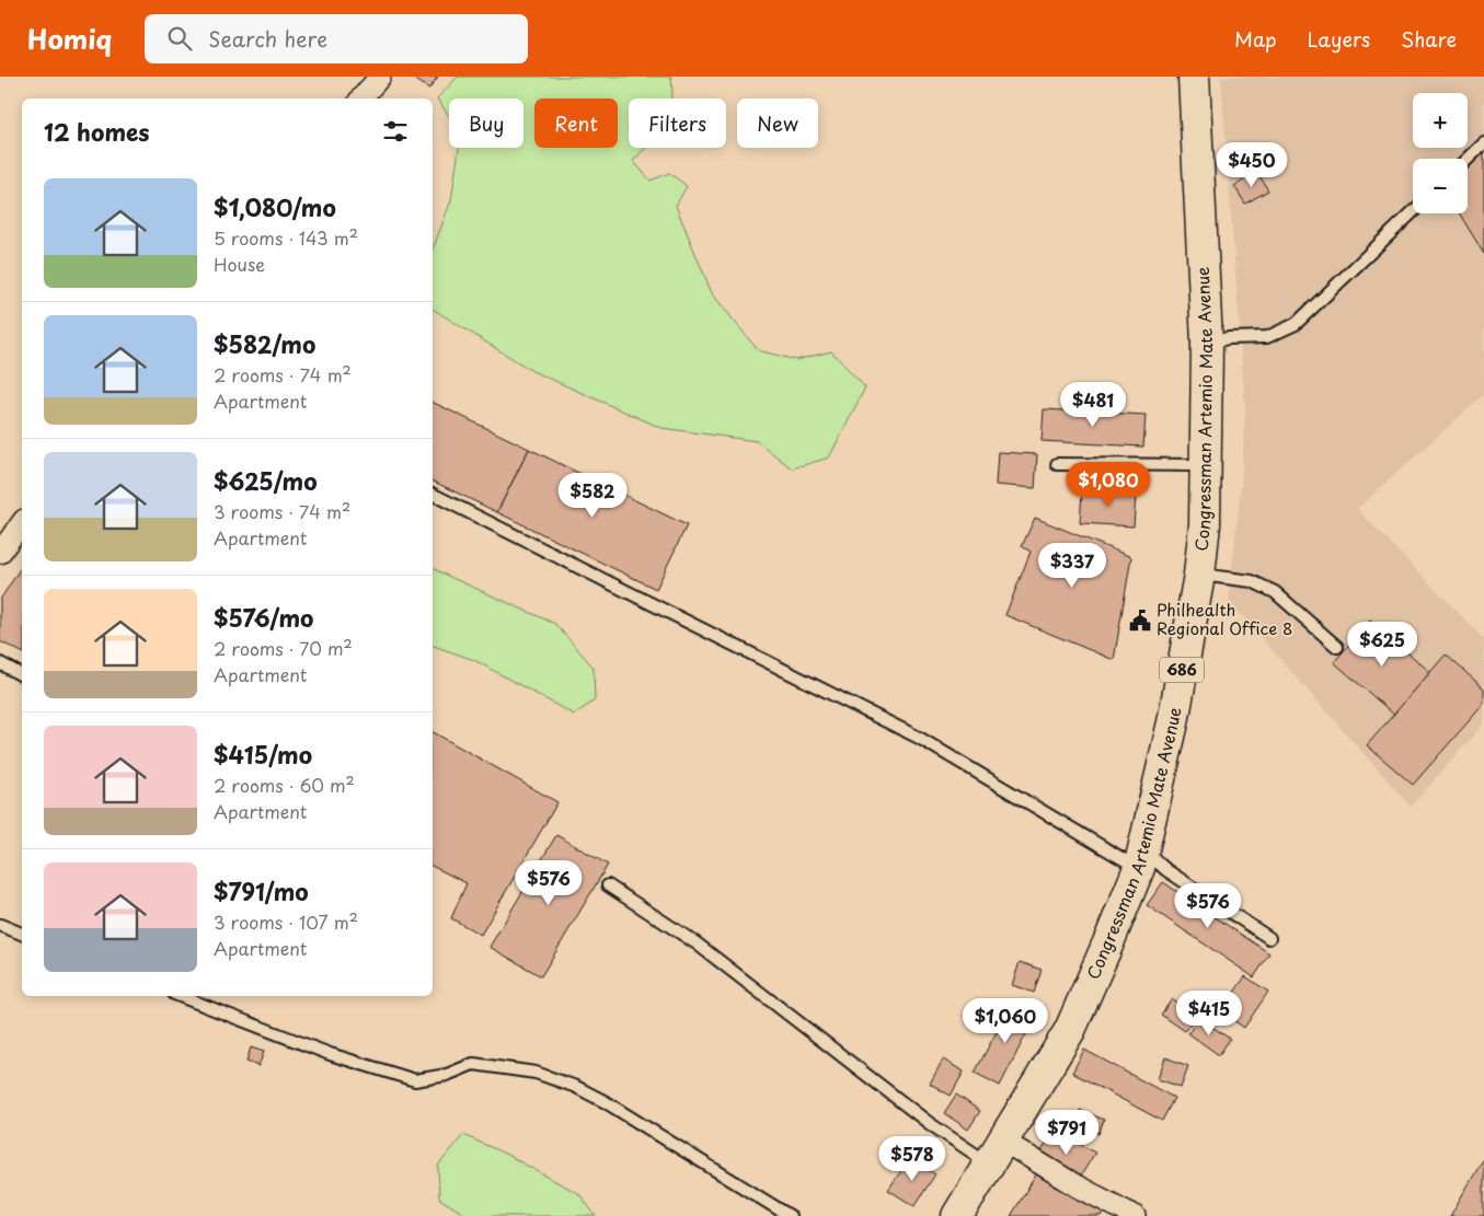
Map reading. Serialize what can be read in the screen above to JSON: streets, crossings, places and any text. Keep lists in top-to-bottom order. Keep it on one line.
{"streets":{"main road":["Congressman Artemio Mate Avenue","686"]},"places":{"public building":["Philhealth Regional Office 8"]},"page":{"header":"Homiq","search":"Search here","nav":["Map","Layers","Share"],"map_buttons":["+","−"],"chip":["Buy","Rent","Filters","New"],"heading":"12 homes","price":["$450","$481","$1,080","$582","$337","$625","$576","$576","$415","$1,060","$791","$578"],"list":[{"name":"$1,080/mo","note":"5 rooms · 143 m² · House"},{"name":"$582/mo","note":"2 rooms · 74 m² · Apartment"},{"name":"$625/mo","note":"3 rooms · 74 m² · Apartment"},{"name":"$576/mo","note":"2 rooms · 70 m² · Apartment"},{"name":"$415/mo","note":"2 rooms · 60 m² · Apartment"},{"name":"$791/mo","note":"3 rooms · 107 m² · Apartment"}]}}
